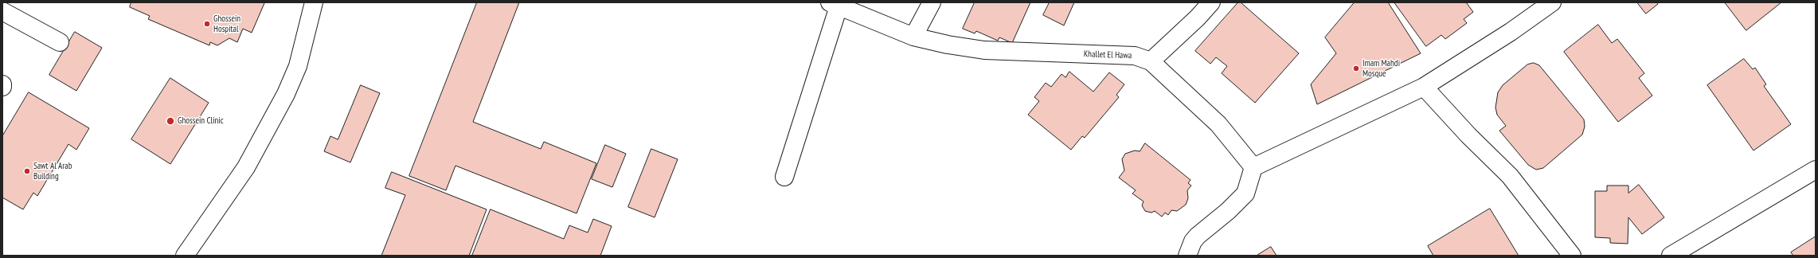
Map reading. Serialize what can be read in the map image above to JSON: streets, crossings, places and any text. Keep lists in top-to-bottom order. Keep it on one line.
{"streets":{"street":["Khallet El Hawa"]},"places":["Ghossein Hospital","Imam Mahdi Mosque","Ghossein Clinic","Sawt Al Arab Building"]}
